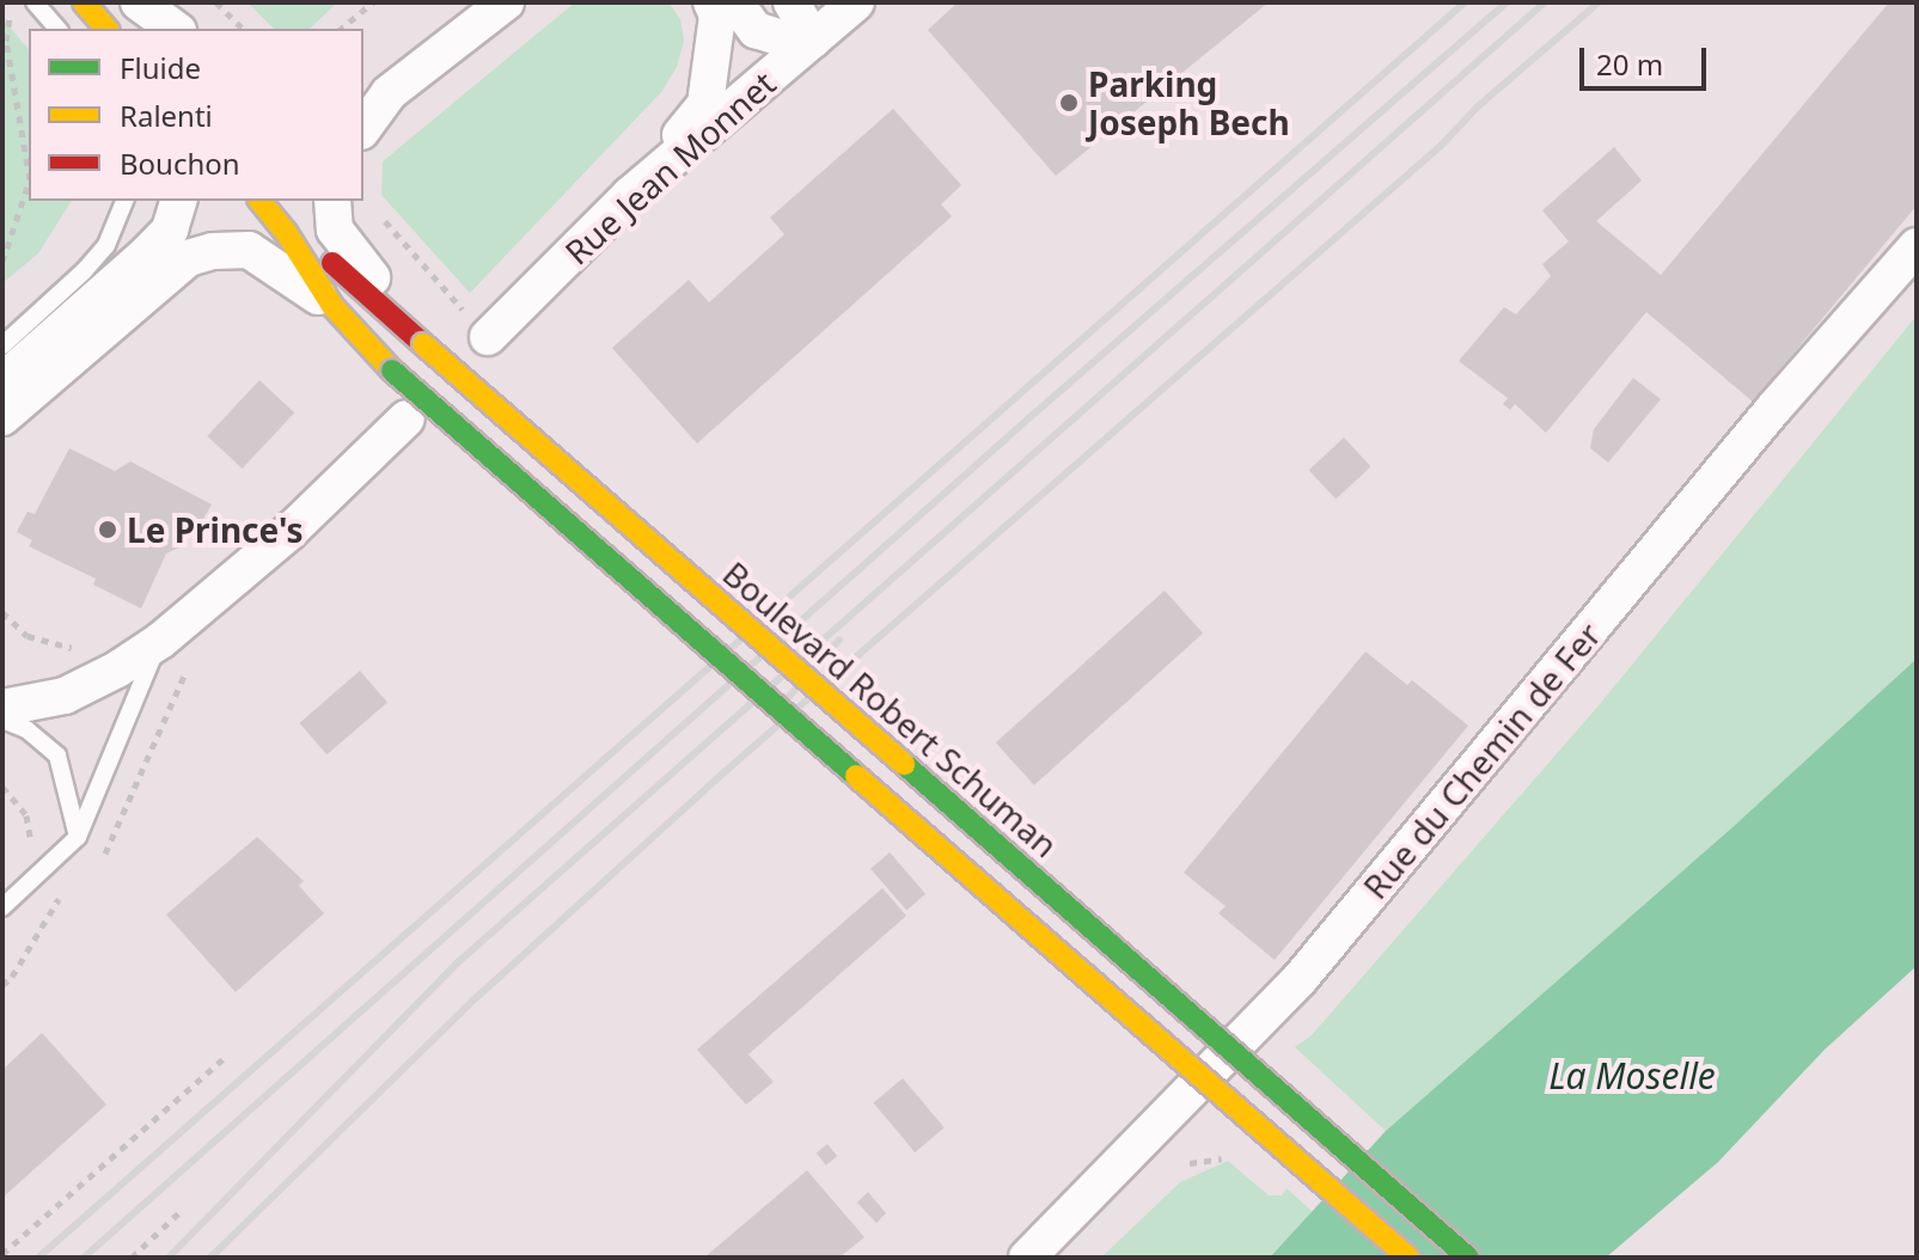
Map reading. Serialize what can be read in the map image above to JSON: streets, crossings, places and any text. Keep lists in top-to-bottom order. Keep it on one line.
{"streets":{"main road":["Boulevard Robert Schuman"],"street":["Rue Jean Monnet","Rue du Chemin de Fer"]},"water":["La Moselle"],"places":["Parking Joseph Bech","Le Prince's"],"legend":["Fluide","Ralenti","Bouchon"],"scale_bar":"20 m"}
